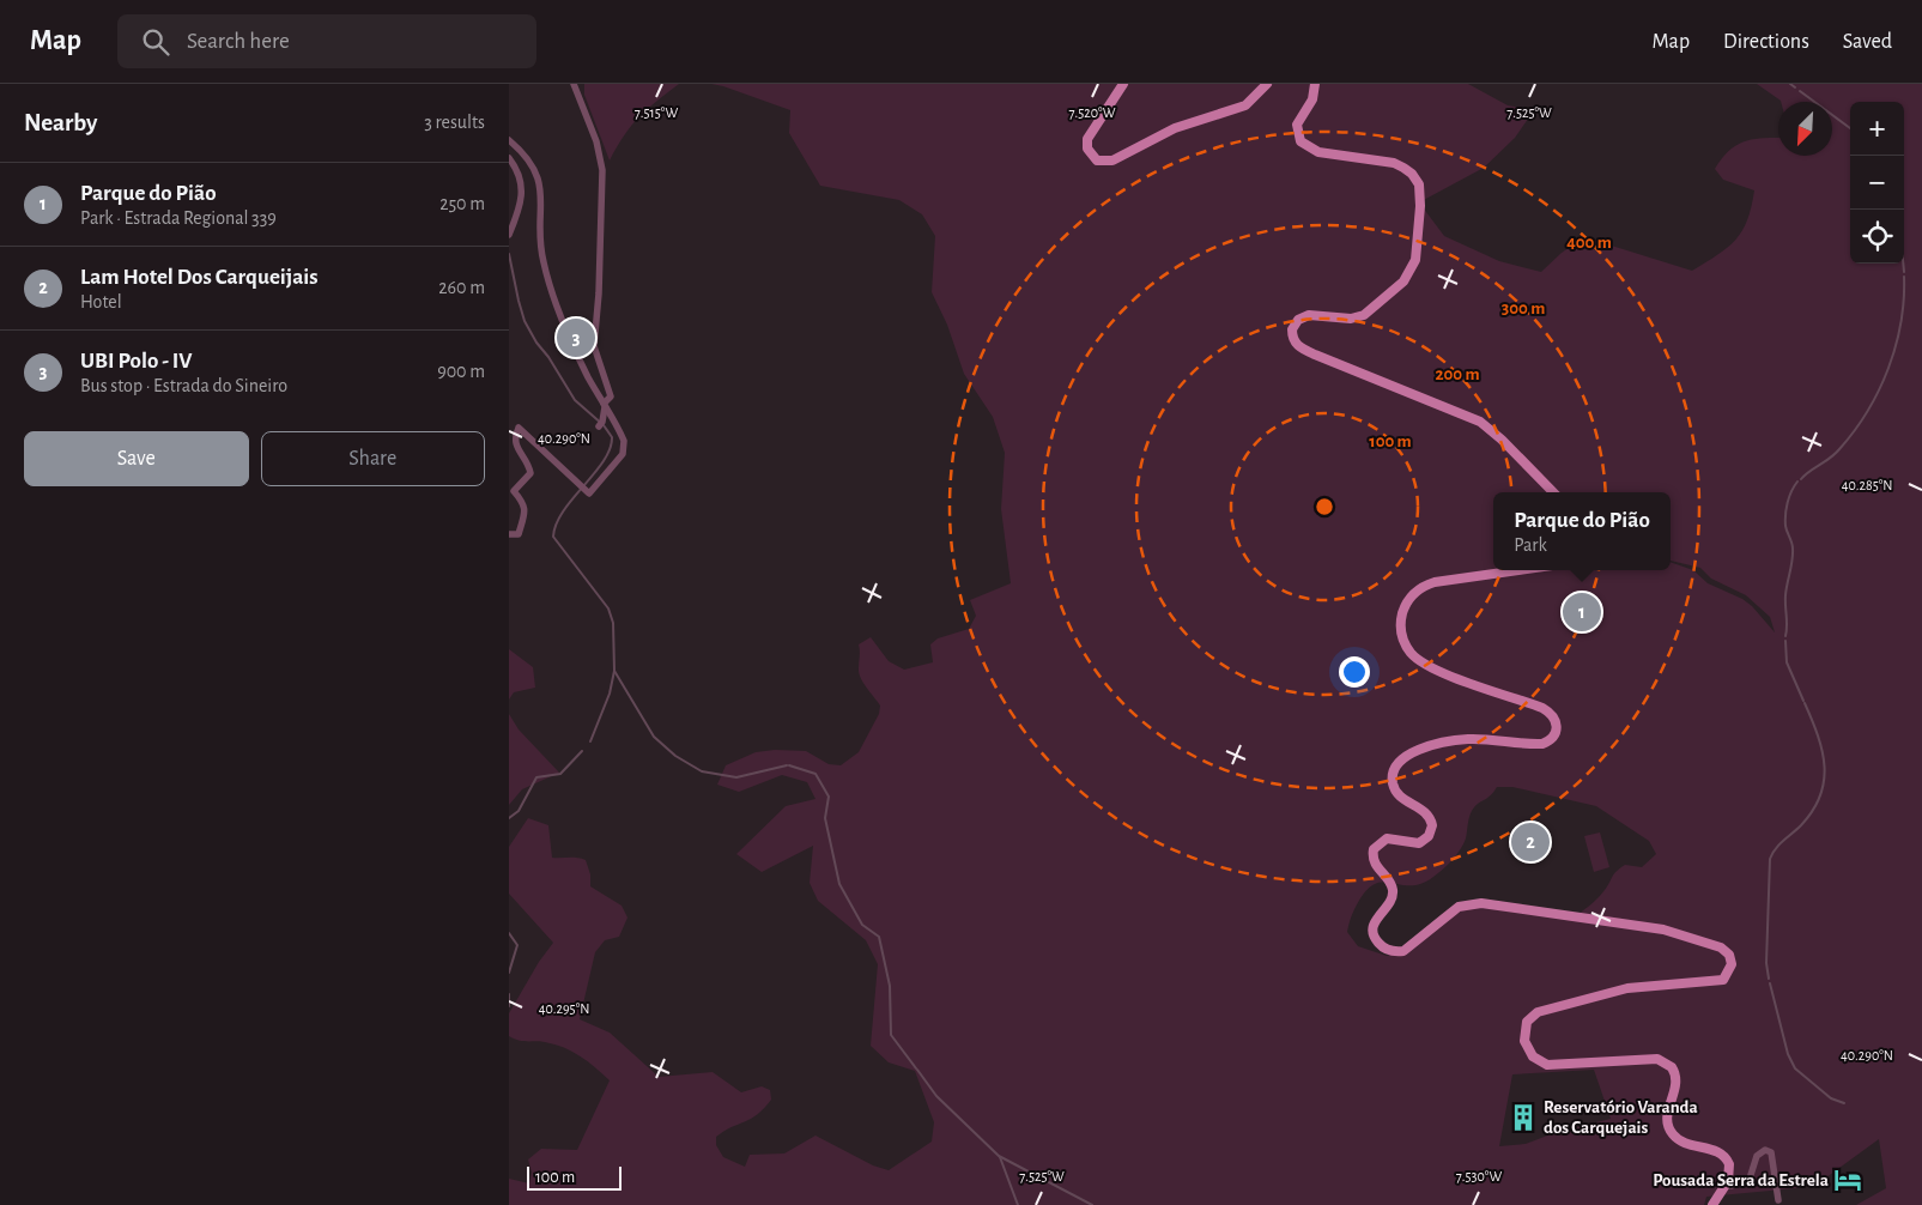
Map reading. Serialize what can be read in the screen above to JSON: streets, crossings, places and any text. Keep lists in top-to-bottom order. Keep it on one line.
{"places":{"building":["Reservatório Varanda dos Carquejais"],"hotel":["Pousada Serra da Estrela"]},"scale_bar":"100 m","north":"bottom left","page":{"header":"Map","search":"Search here","nav":["Map","Directions","Saved"],"heading":["Nearby","3 results"],"map_buttons":["+","−"],"list":[{"mark":"1","name":"Parque do Pião","note":"Park · Estrada Regional 339","value":"250 m"},{"mark":"2","name":"Lam Hotel Dos Carqueijais","note":"Hotel","value":"260 m"},{"mark":"3","name":"UBI Polo - IV","note":"Bus stop · Estrada do Sineiro","value":"900 m"}],"pins":["3","1","2"],"buttons":["Save","Share"],"popup":["Parque do Pião","Park"],"scale":"100 m"},"coordinates":["7.525°W","7.515°W","7.520°W","40.290°N","40.285°N","40.295°N","7.530°W"],"rings":["400 m","300 m","200 m","100 m"]}
